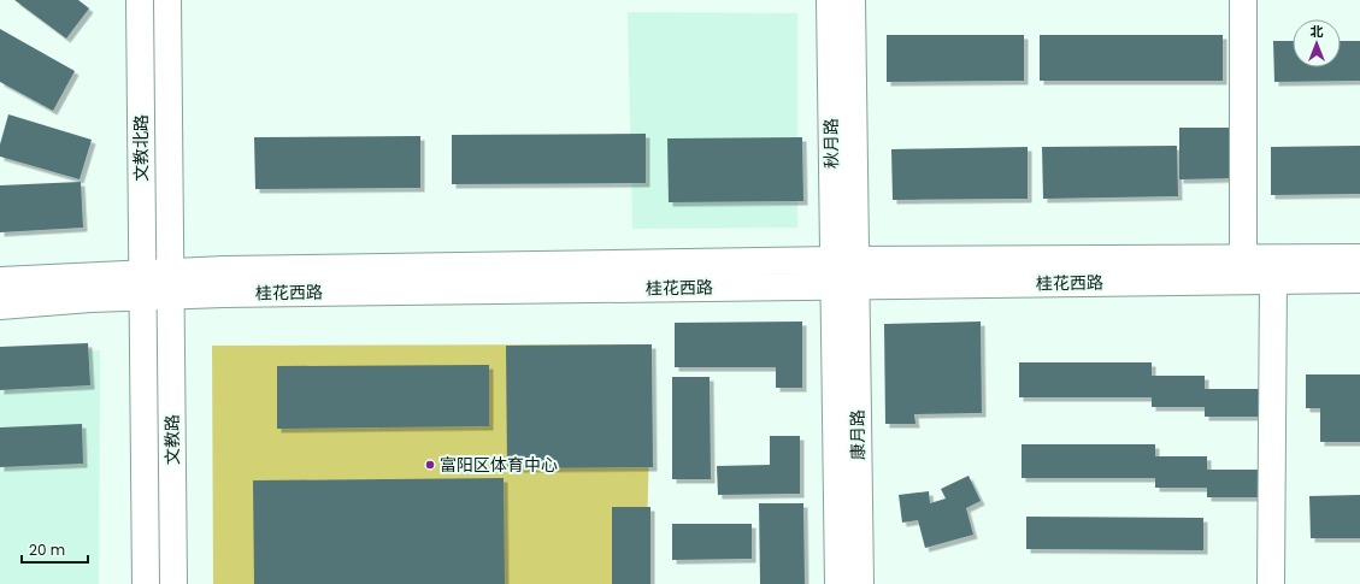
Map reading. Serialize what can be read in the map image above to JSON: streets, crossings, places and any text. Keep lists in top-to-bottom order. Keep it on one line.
{"streets":{"street":["秋月路","文教北路","桂花西路","康月路","文教路"]},"crossings":[["秋月路","桂花西路"],["秋月路","康月路"],["文教北路","桂花西路"],["文教北路","文教路"],["桂花西路","康月路"],["桂花西路","文教路"]],"places":["富阳区体育中心"],"scale_bar":"20 m","north":"top"}
